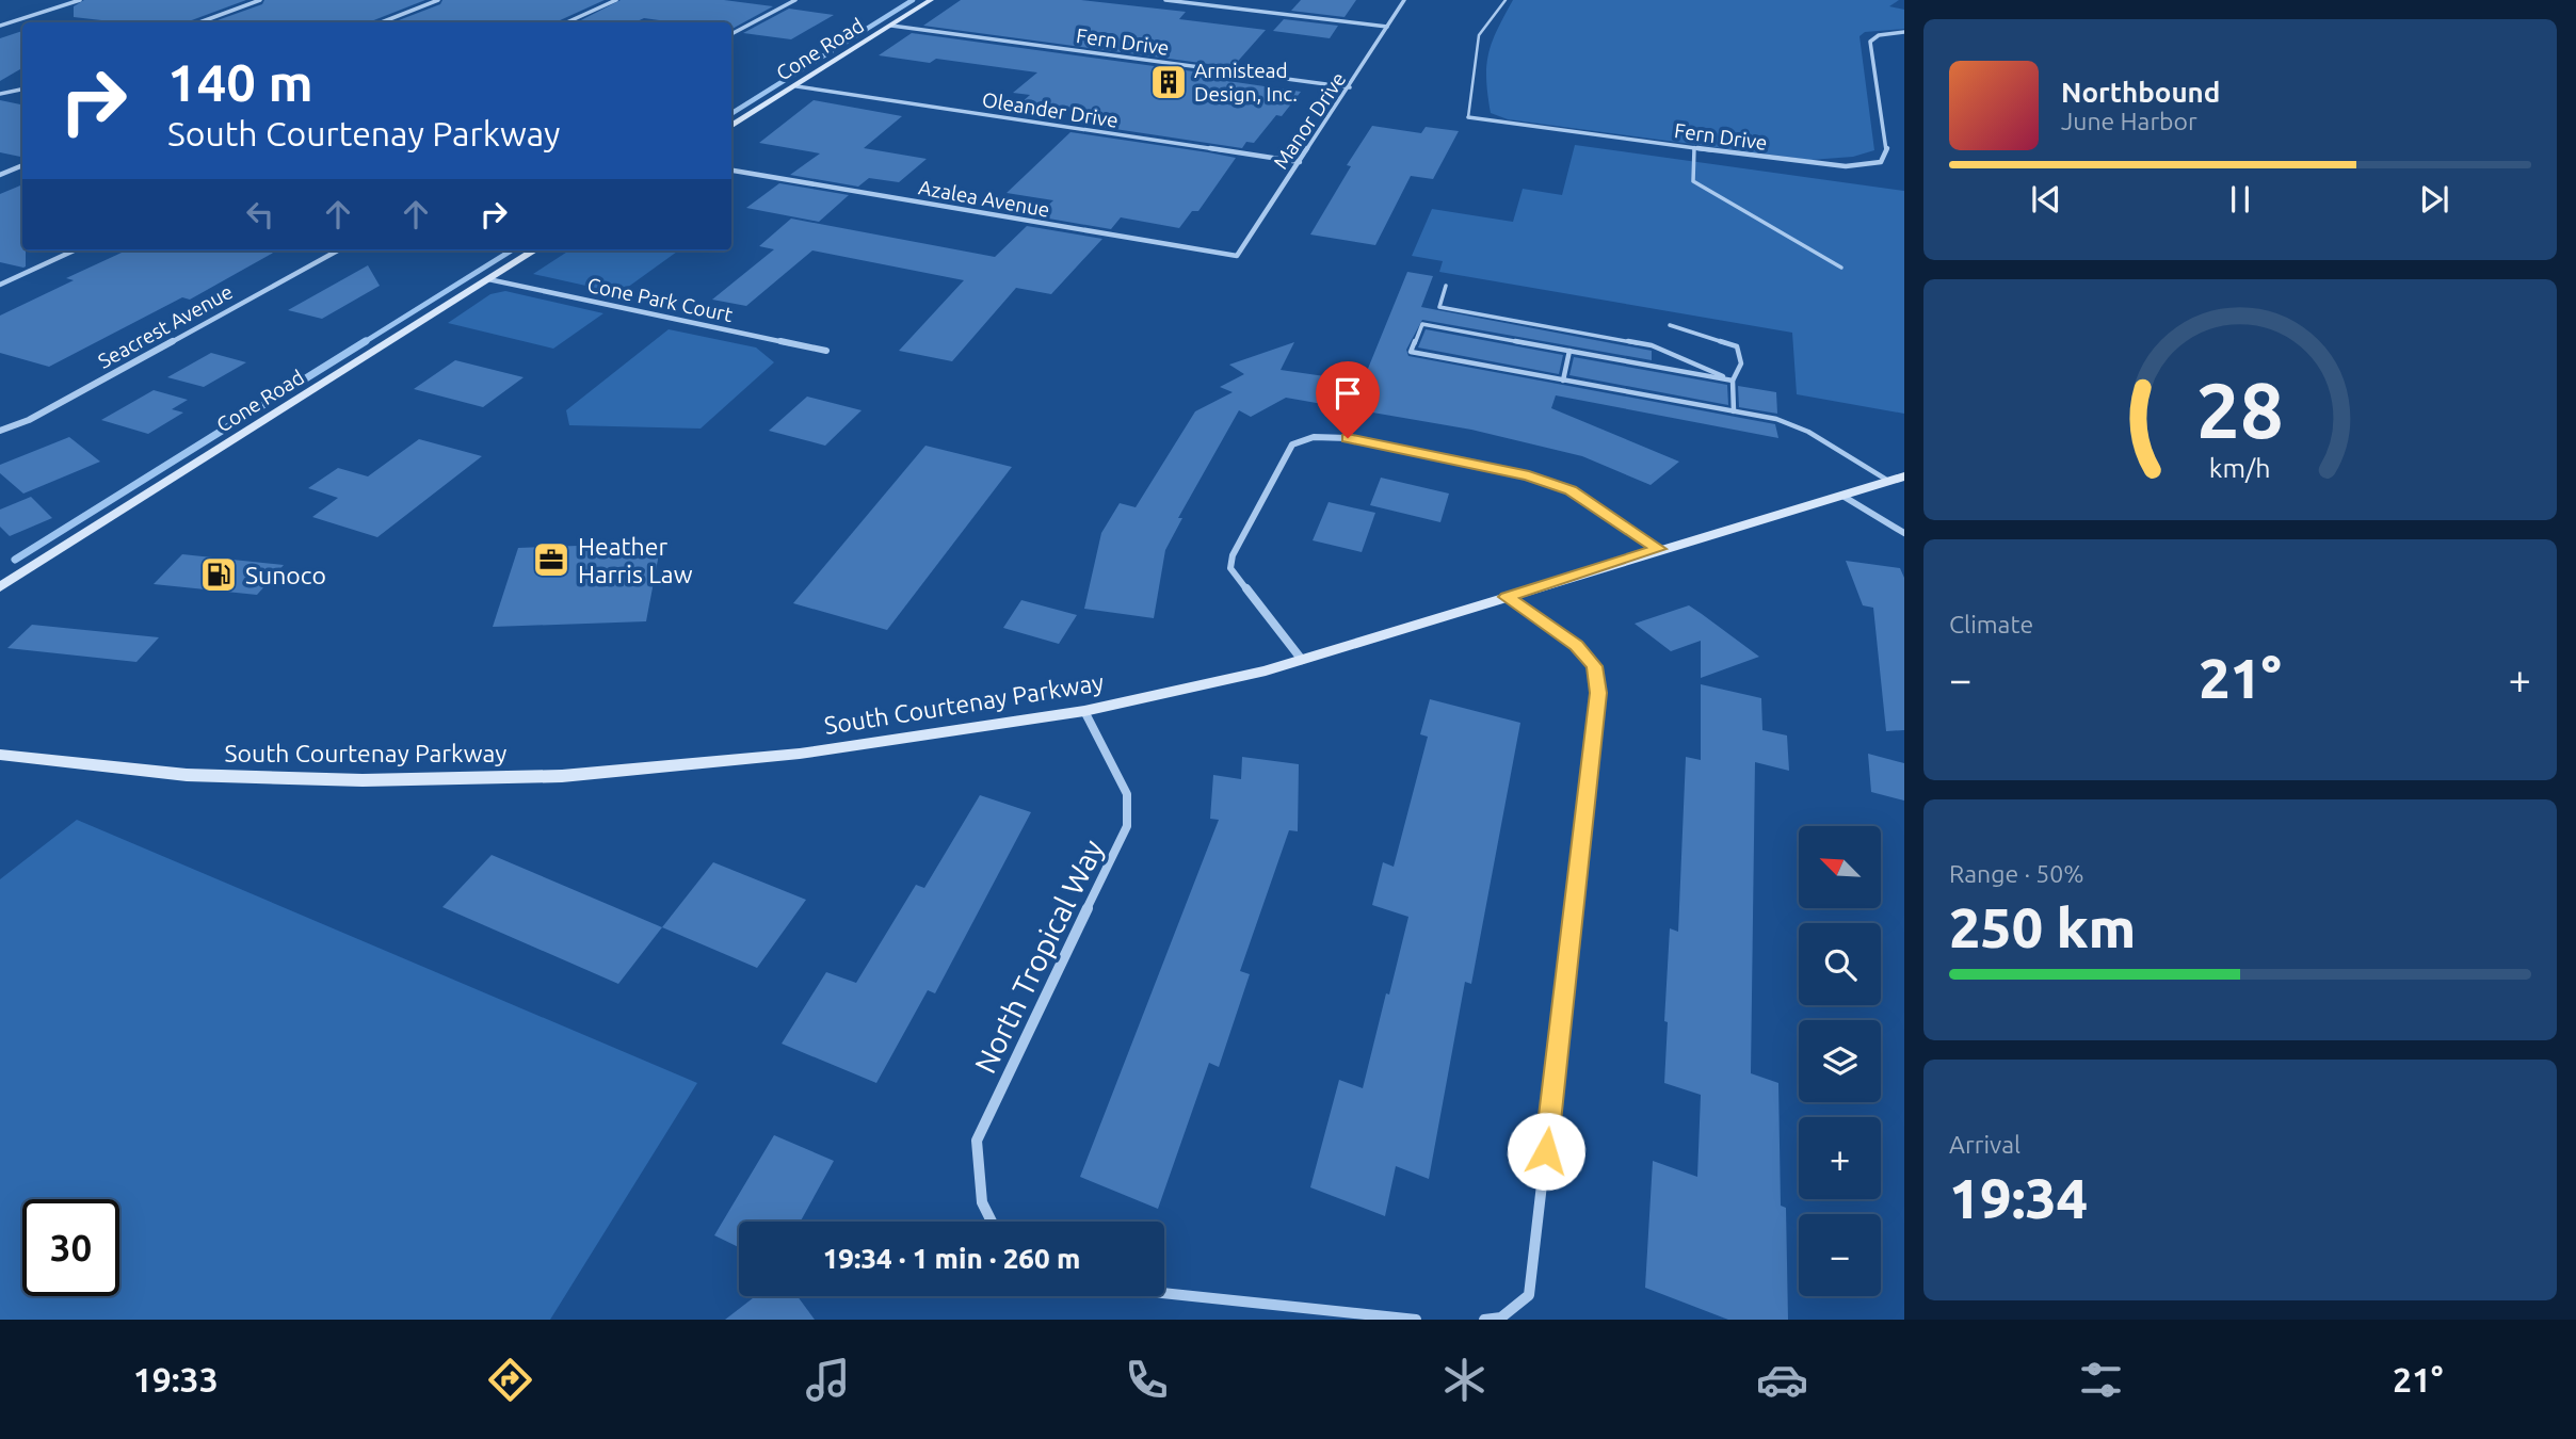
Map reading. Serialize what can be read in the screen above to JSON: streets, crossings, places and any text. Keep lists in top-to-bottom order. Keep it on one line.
{"streets":{"main road":["Cone Road","South Courtenay Parkway"],"street":["Fern Drive","Oleander Drive","Manor Drive","Azalea Avenue","Cone Park Court","Seacrest Avenue","North Tropical Way"]},"crossings":[["Fern Drive","Cone Road"],["Fern Drive","Manor Drive"],["Cone Road","Oleander Drive"],["Cone Road","Cone Park Court"],["Oleander Drive","Manor Drive"],["Manor Drive","Azalea Avenue"],["South Courtenay Parkway","North Tropical Way"]],"places":{"building":["Armistead Design, Inc."],"office":["Heather Harris Law"],"fuel station":["Sunoco"]},"north":"top left","page":{"turn":["140 m","South Courtenay Parkway"],"song":["Northbound","June Harbor"],"tile":["Climate",["Range · 50%","250 km"],["Arrival","19:34"]],"heat":["−","21°","+"],"map_buttons":["+","−"],"limit":"30","trip":"19:34 · 1 min · 260 m","tabs":["19:33","21°"],"gauge":["28","km/h"]}}
